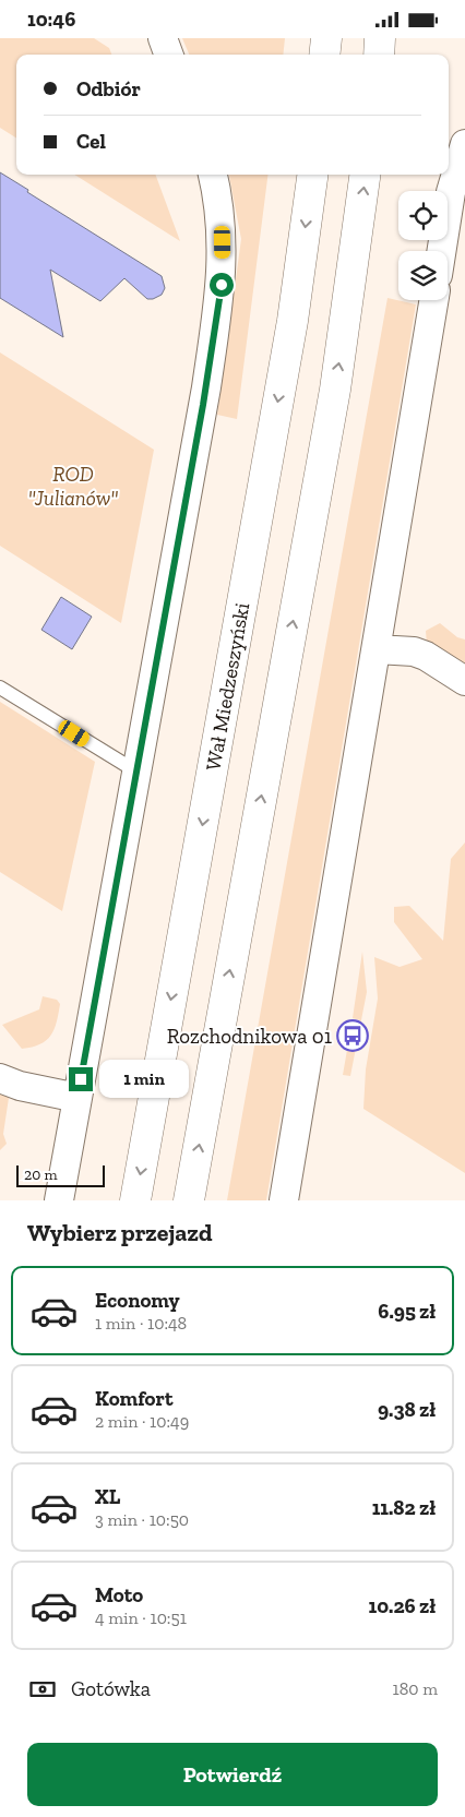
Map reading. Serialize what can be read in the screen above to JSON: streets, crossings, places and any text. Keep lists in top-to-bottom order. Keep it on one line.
{"streets":{"main road":["Wał Miedzeszyński"]},"parks":["ROD \"Julianów\""],"places":{"bus stop":["Rozchodnikowa 01"]},"scale_bar":"20 m","page":{"status":"10:46","banner":["Odbiór","Cel"],"bubble":"1 min","scale":"20 m","heading":"Wybierz przejazd","list":[{"name":"Economy","note":"1 min · 10:48","value":"6.95 zł"},{"name":"Komfort","note":"2 min · 10:49","value":"9.38 zł"},{"name":"XL","note":"3 min · 10:50","value":"11.82 zł"},{"name":"Moto","note":"4 min · 10:51","value":"10.26 zł"}],"pay":["Gotówka","180 m"],"buttons":"Potwierdź"}}
